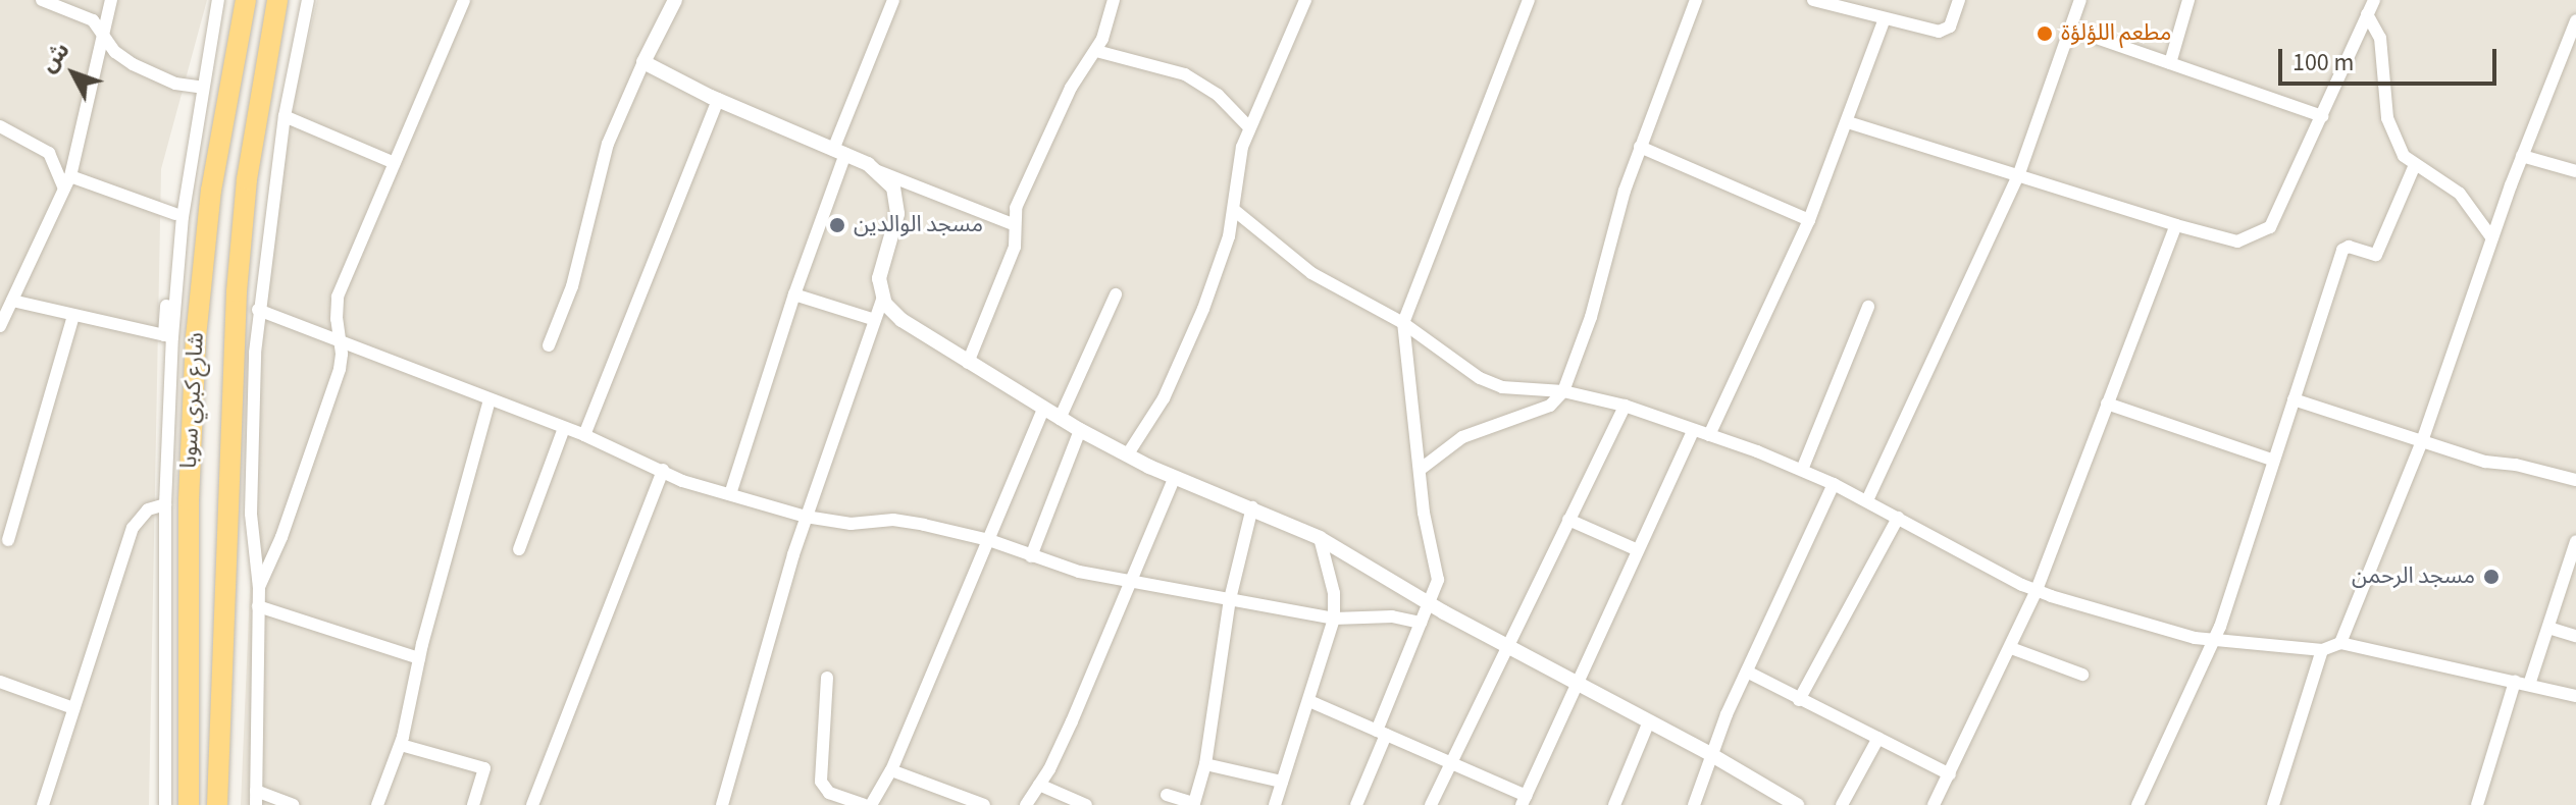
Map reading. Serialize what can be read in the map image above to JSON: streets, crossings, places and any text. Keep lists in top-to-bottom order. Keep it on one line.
{"streets":{"highway":["شارع كبري سوبا"]},"places":["مطعم اللؤلؤة","مسجد الوالدين","مسجد الرحمن"],"scale_bar":"100 m","north":"top left"}
